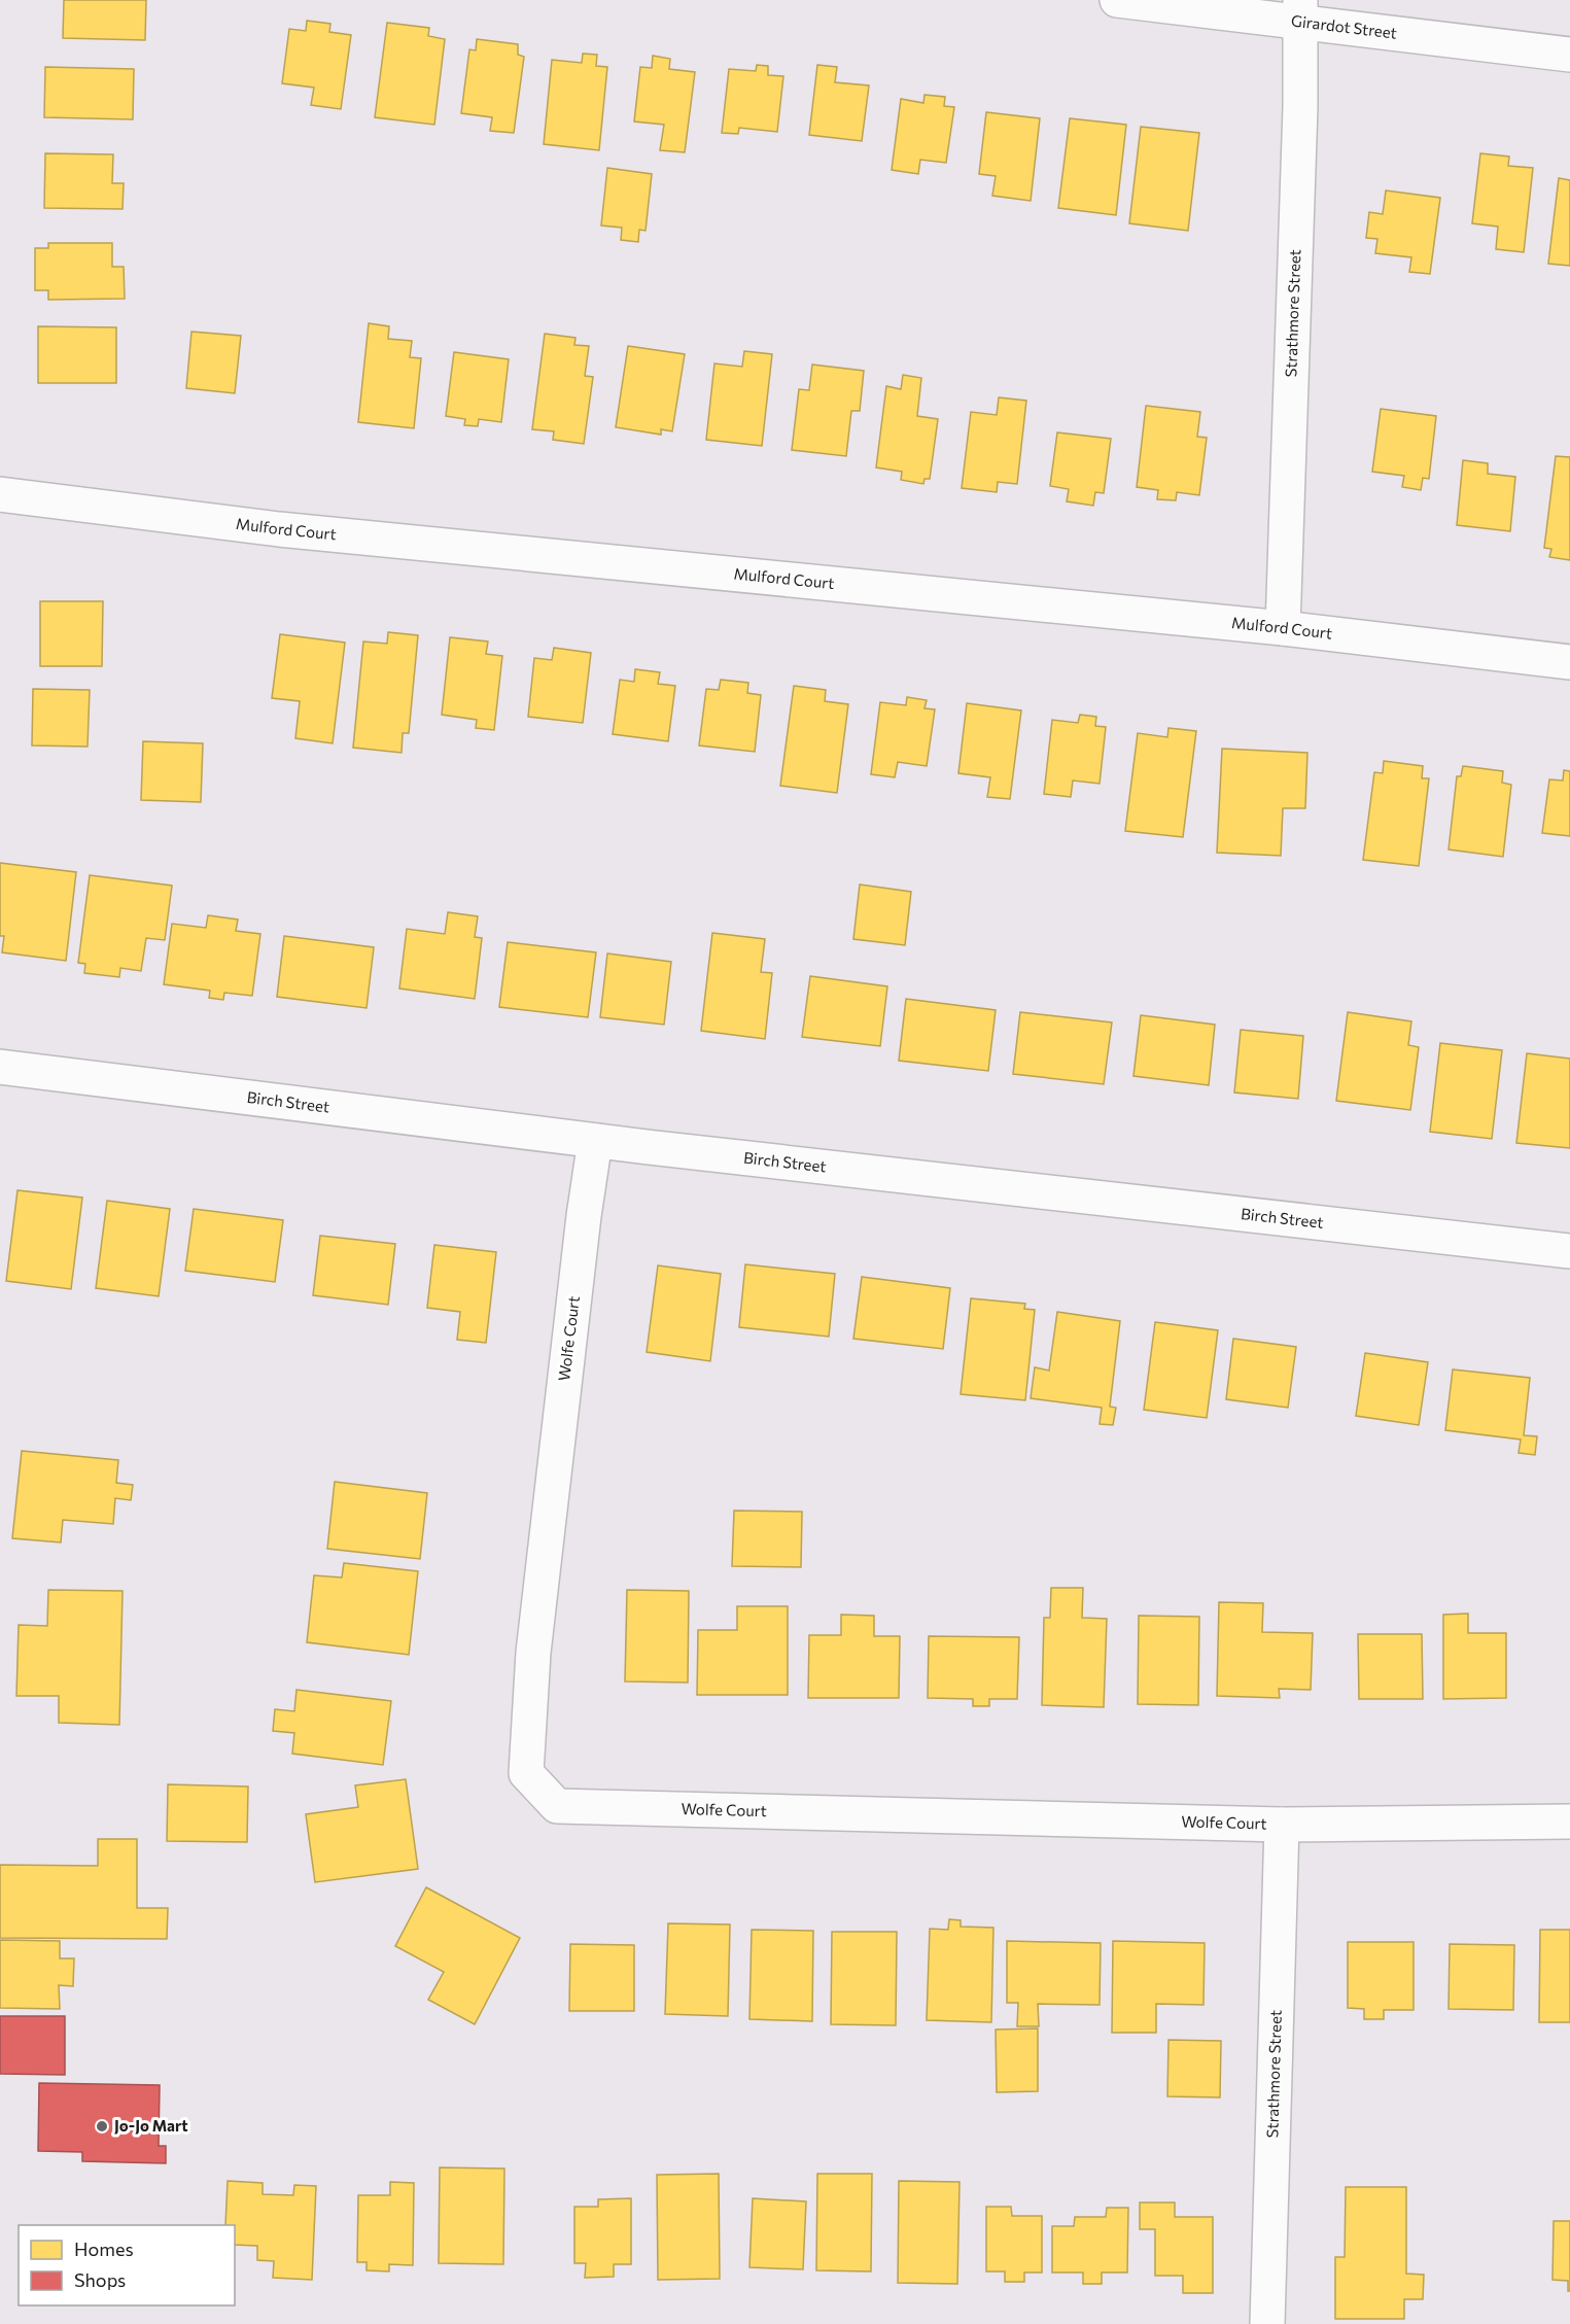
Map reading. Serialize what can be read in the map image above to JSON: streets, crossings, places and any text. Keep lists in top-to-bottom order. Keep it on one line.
{"streets":{"street":["Girardot Street","Strathmore Street","Mulford Court","Birch Street","Wolfe Court"]},"crossings":[["Girardot Street","Strathmore Street"],["Strathmore Street","Mulford Court"],["Strathmore Street","Wolfe Court"],["Birch Street","Wolfe Court"]],"places":["Jo-Jo Mart"],"legend":["Homes","Shops"]}
